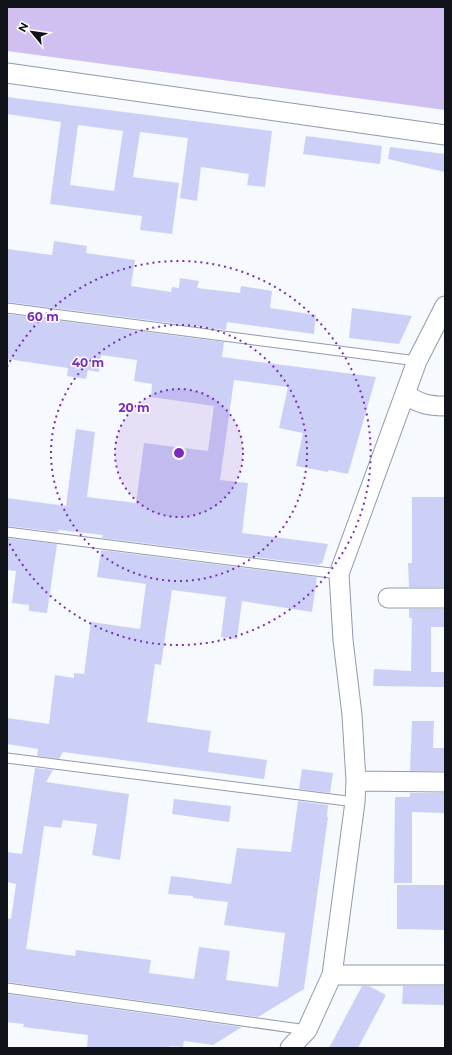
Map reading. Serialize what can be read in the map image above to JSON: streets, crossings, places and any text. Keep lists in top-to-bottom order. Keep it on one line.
{"north":"top left","rings":["60 m","40 m","20 m"]}
